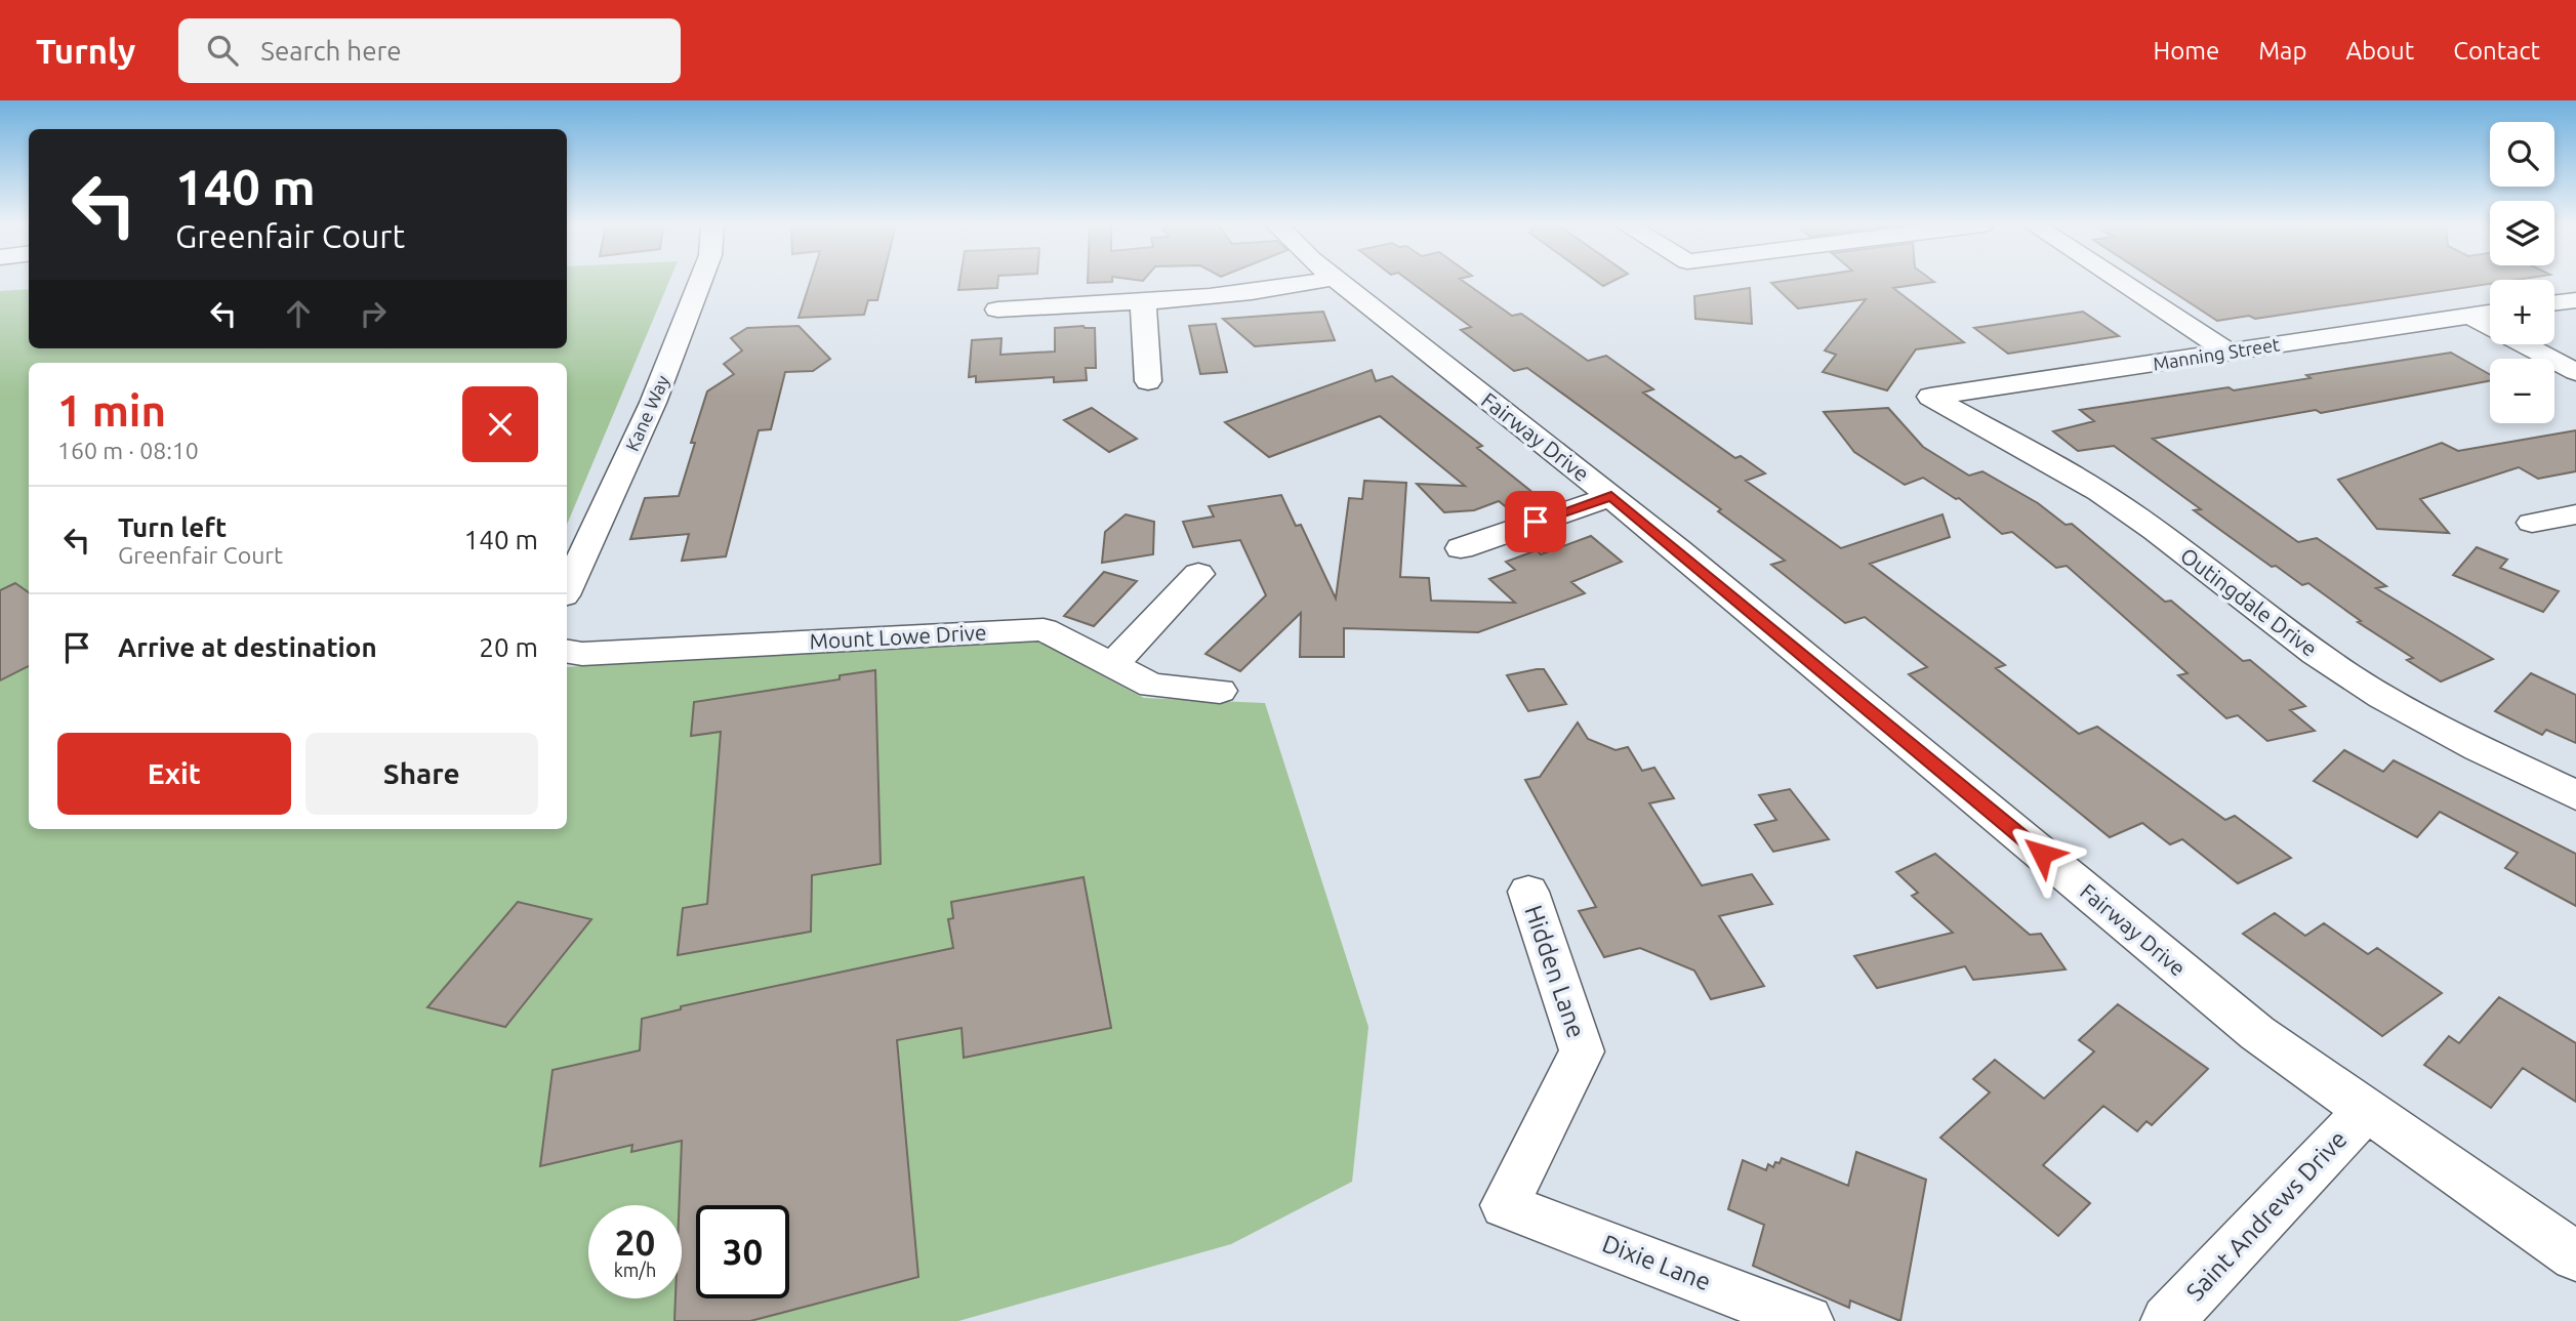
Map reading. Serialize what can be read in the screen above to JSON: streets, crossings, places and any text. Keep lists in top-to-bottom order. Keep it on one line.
{"streets":{"street":["Manning Street","Kane Way","Fairway Drive","Outingdale Drive","Mount Lowe Drive","Hidden Lane","Saint Andrews Drive","Dixie Lane"]},"crossings":[["Manning Street","Outingdale Drive"],["Fairway Drive","Saint Andrews Drive"],["Hidden Lane","Dixie Lane"]],"page":{"header":"Turnly","search":"Search here","nav":["Home","Map","About","Contact"],"map_buttons":["+","−"],"turn":["140 m","Greenfair Court"],"heading":["1 min","160 m · 08:10"],"list":[{"name":"Turn left","note":"Greenfair Court","value":"140 m"},{"name":"Arrive at destination","value":"20 m"}],"buttons":["Exit","Share"],"speed":"20 km/h","limit":"30"}}
